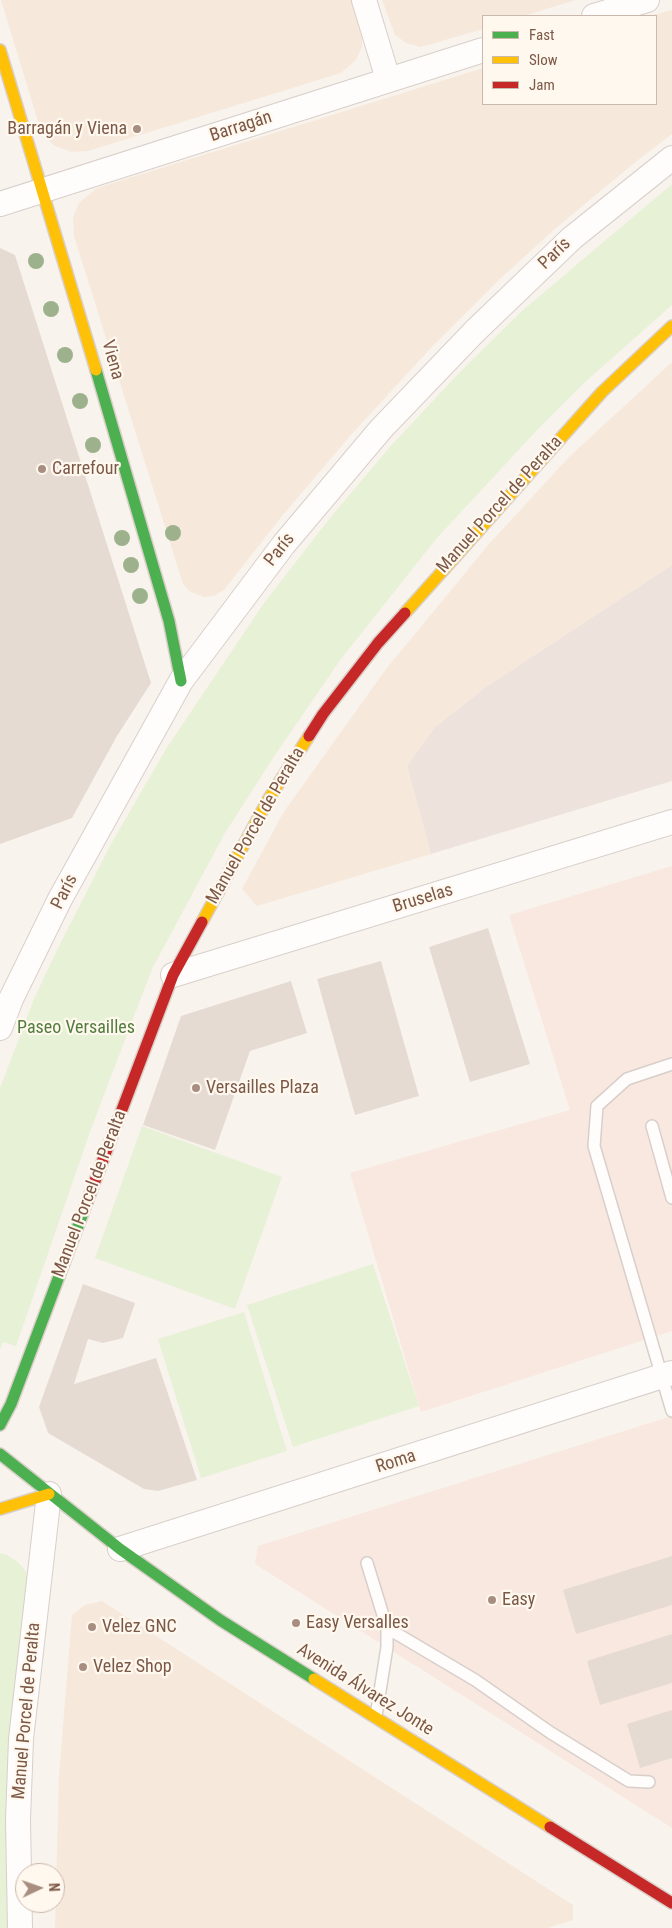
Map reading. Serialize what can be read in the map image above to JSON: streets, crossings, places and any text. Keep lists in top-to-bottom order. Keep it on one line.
{"streets":{"street":["Barragán","París","Viena","Manuel Porcel de Peralta","Bruselas","Roma","Avenida Álvarez Jonte"]},"crossings":[["Barragán","Viena"],["París","Viena"],["Manuel Porcel de Peralta","Bruselas"],["Manuel Porcel de Peralta","Avenida Álvarez Jonte"],["Roma","Avenida Álvarez Jonte"]],"parks":["Paseo Versailles"],"places":["Barragán y Viena","Carrefour","Versailles Plaza","Easy","Easy Versalles","Velez GNC","Velez Shop"],"legend":["Fast","Slow","Jam"],"north":"right"}
